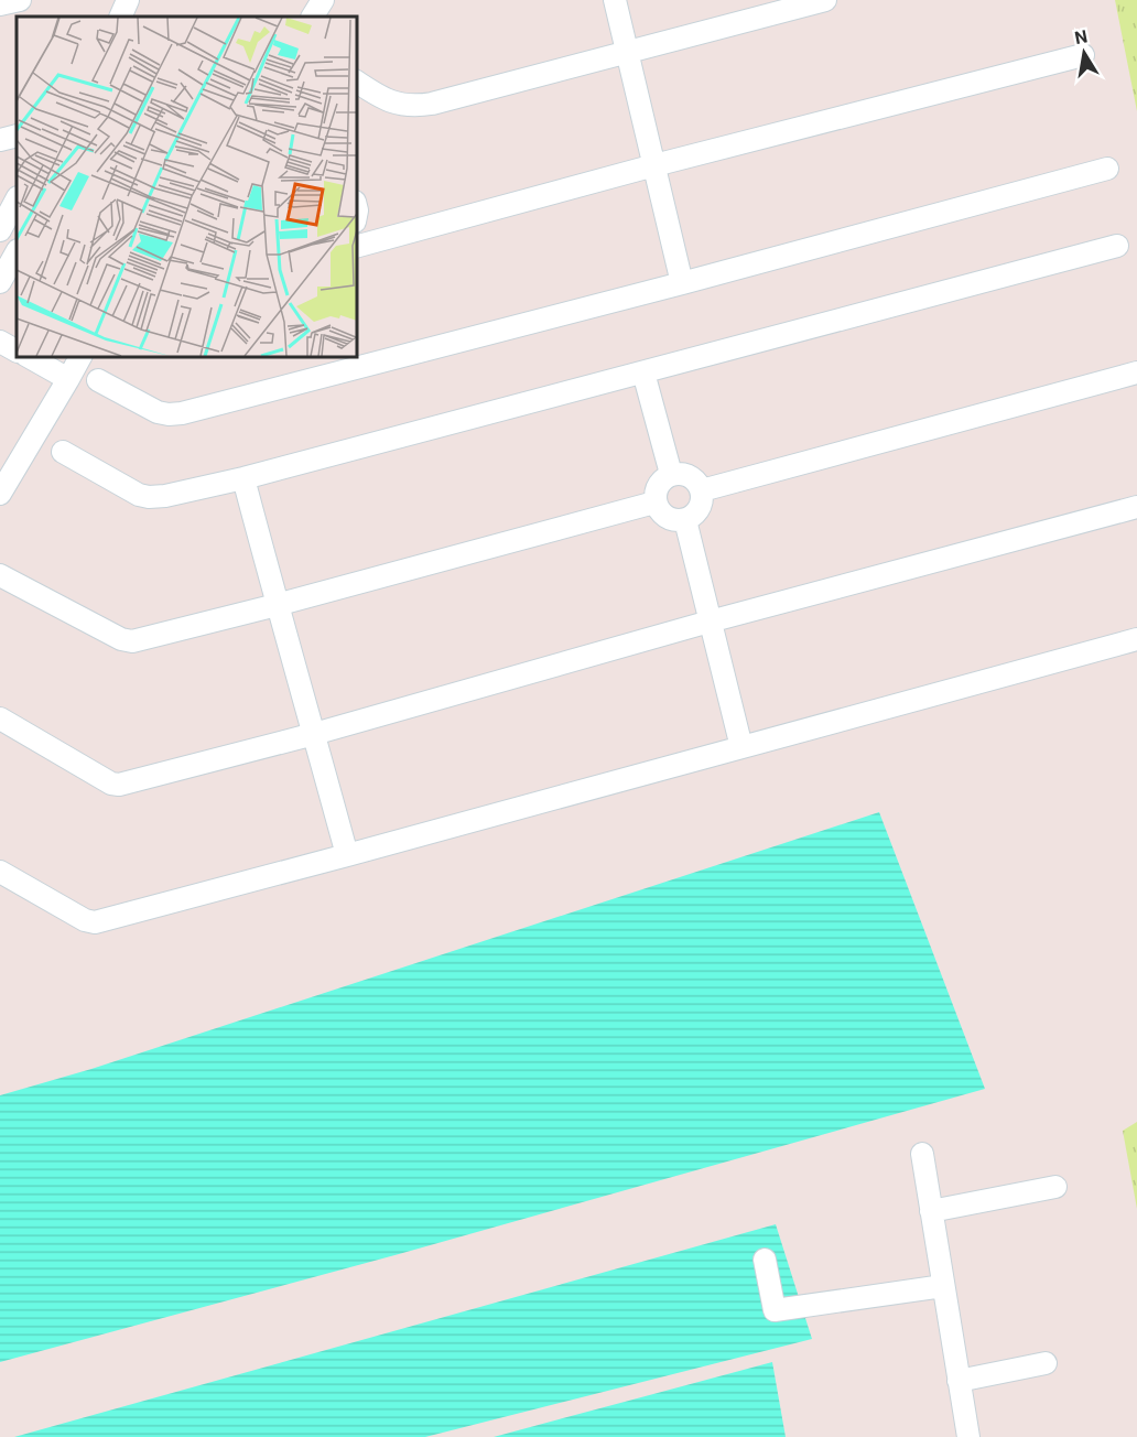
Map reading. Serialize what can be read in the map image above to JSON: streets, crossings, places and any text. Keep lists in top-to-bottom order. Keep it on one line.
{"north":"top"}
